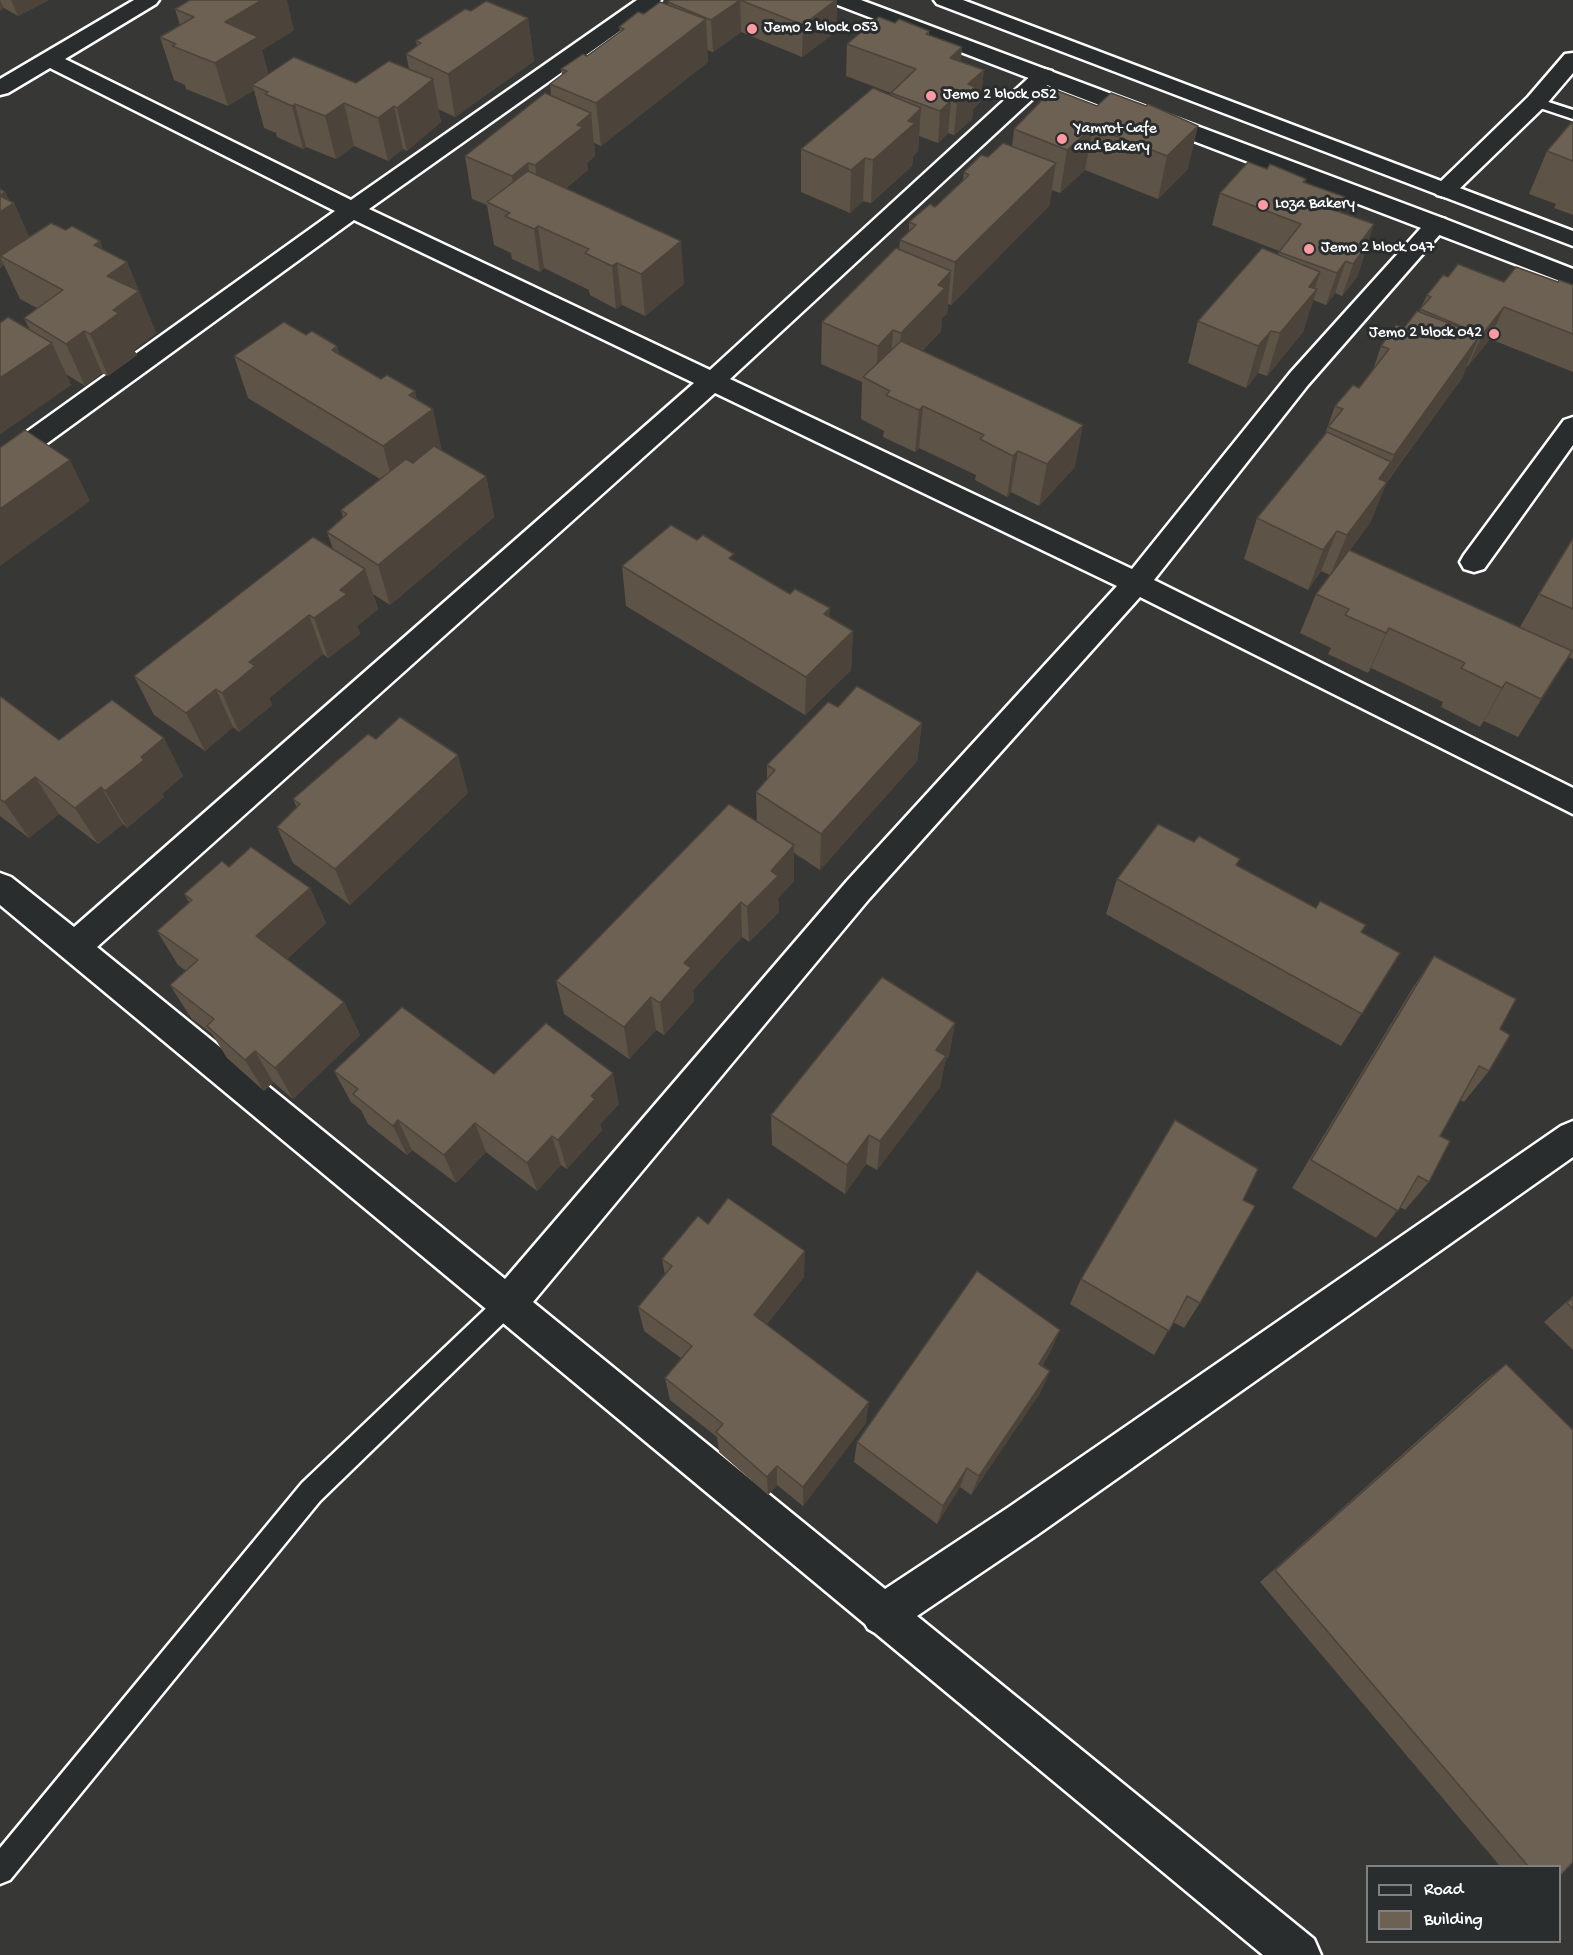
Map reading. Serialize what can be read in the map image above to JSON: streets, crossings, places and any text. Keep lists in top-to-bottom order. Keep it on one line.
{"places":["Jemo 2 block 053","Jemo 2 block 052","Yamrot Cafe and Bakery","Loza Bakery","Jemo 2 block 047","Jemo 2 block 042"],"legend":["Road","Building"]}
